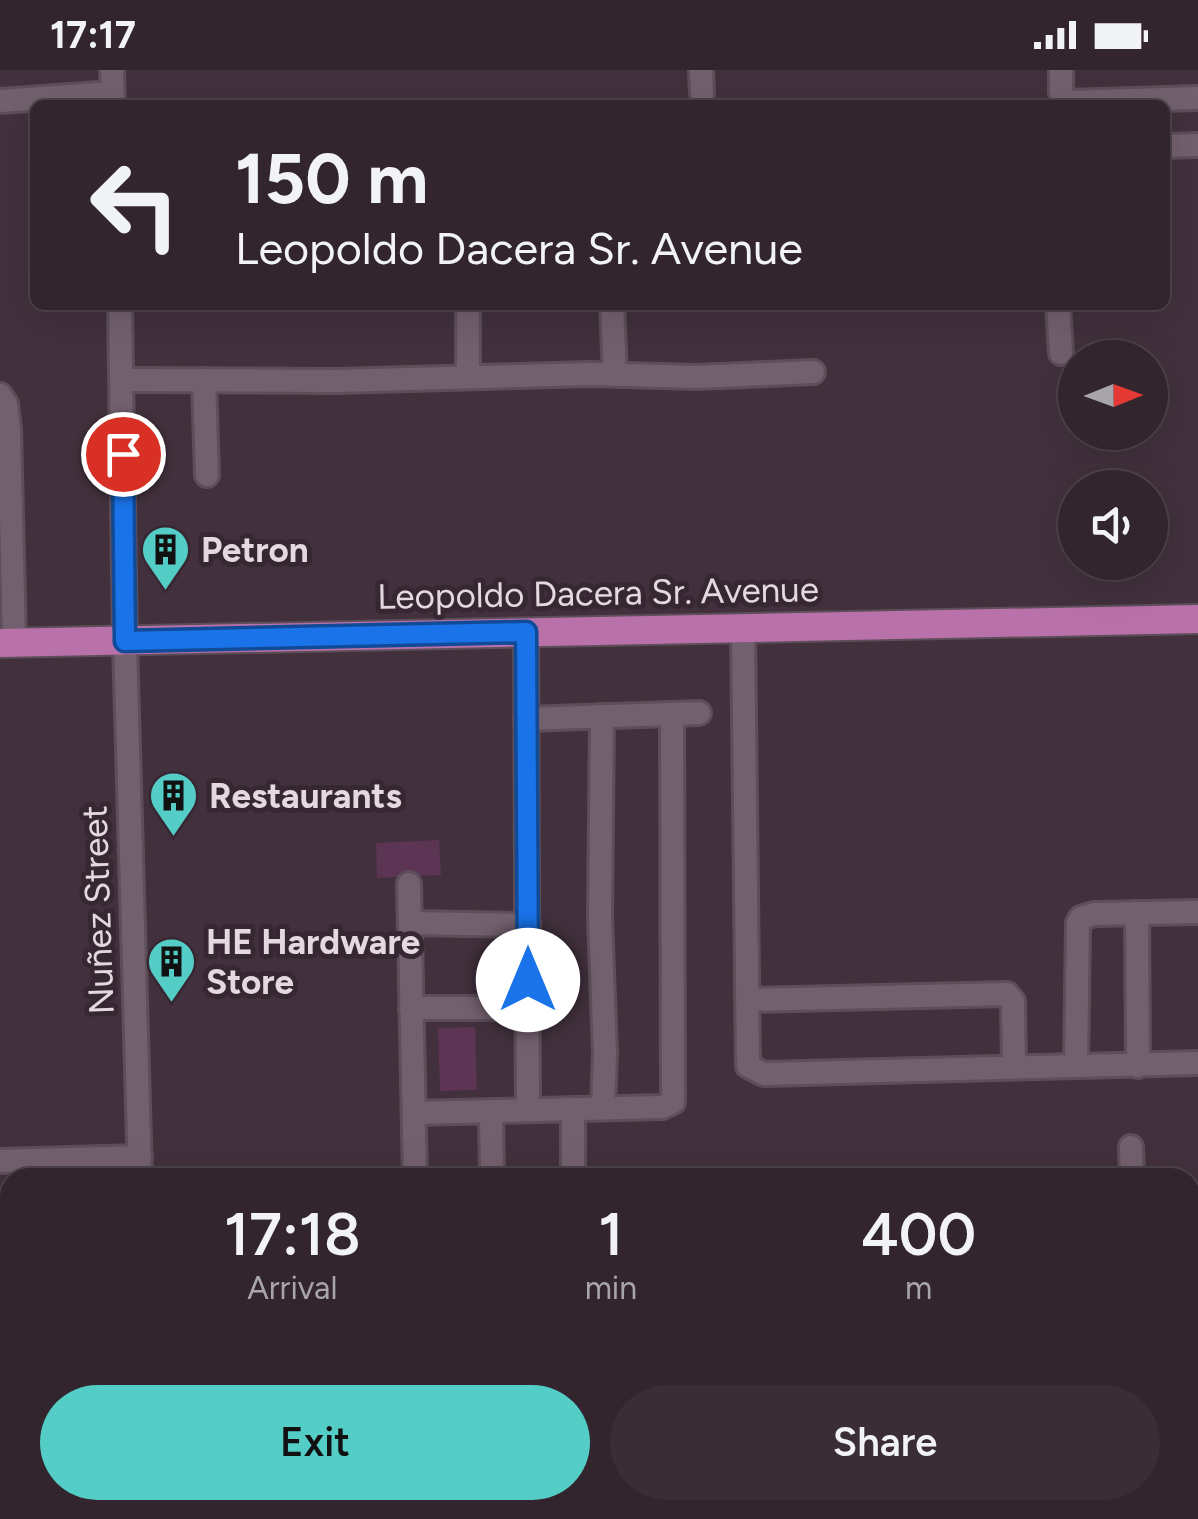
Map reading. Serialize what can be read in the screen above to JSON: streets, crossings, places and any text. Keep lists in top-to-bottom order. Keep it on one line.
{"streets":{"main road":["Leopoldo Dacera Sr. Avenue"],"street":["Nuñez Street"]},"crossings":[["Leopoldo Dacera Sr. Avenue","Nuñez Street"]],"places":{"building":["Petron","Restaurants","HE Hardware Store"]},"north":"right","page":{"status":"17:17","turn":["150 m","Leopoldo Dacera Sr. Avenue"],"eta":["17:18","Arrival","1","min","400","m"],"buttons":["Exit","Share"]}}
